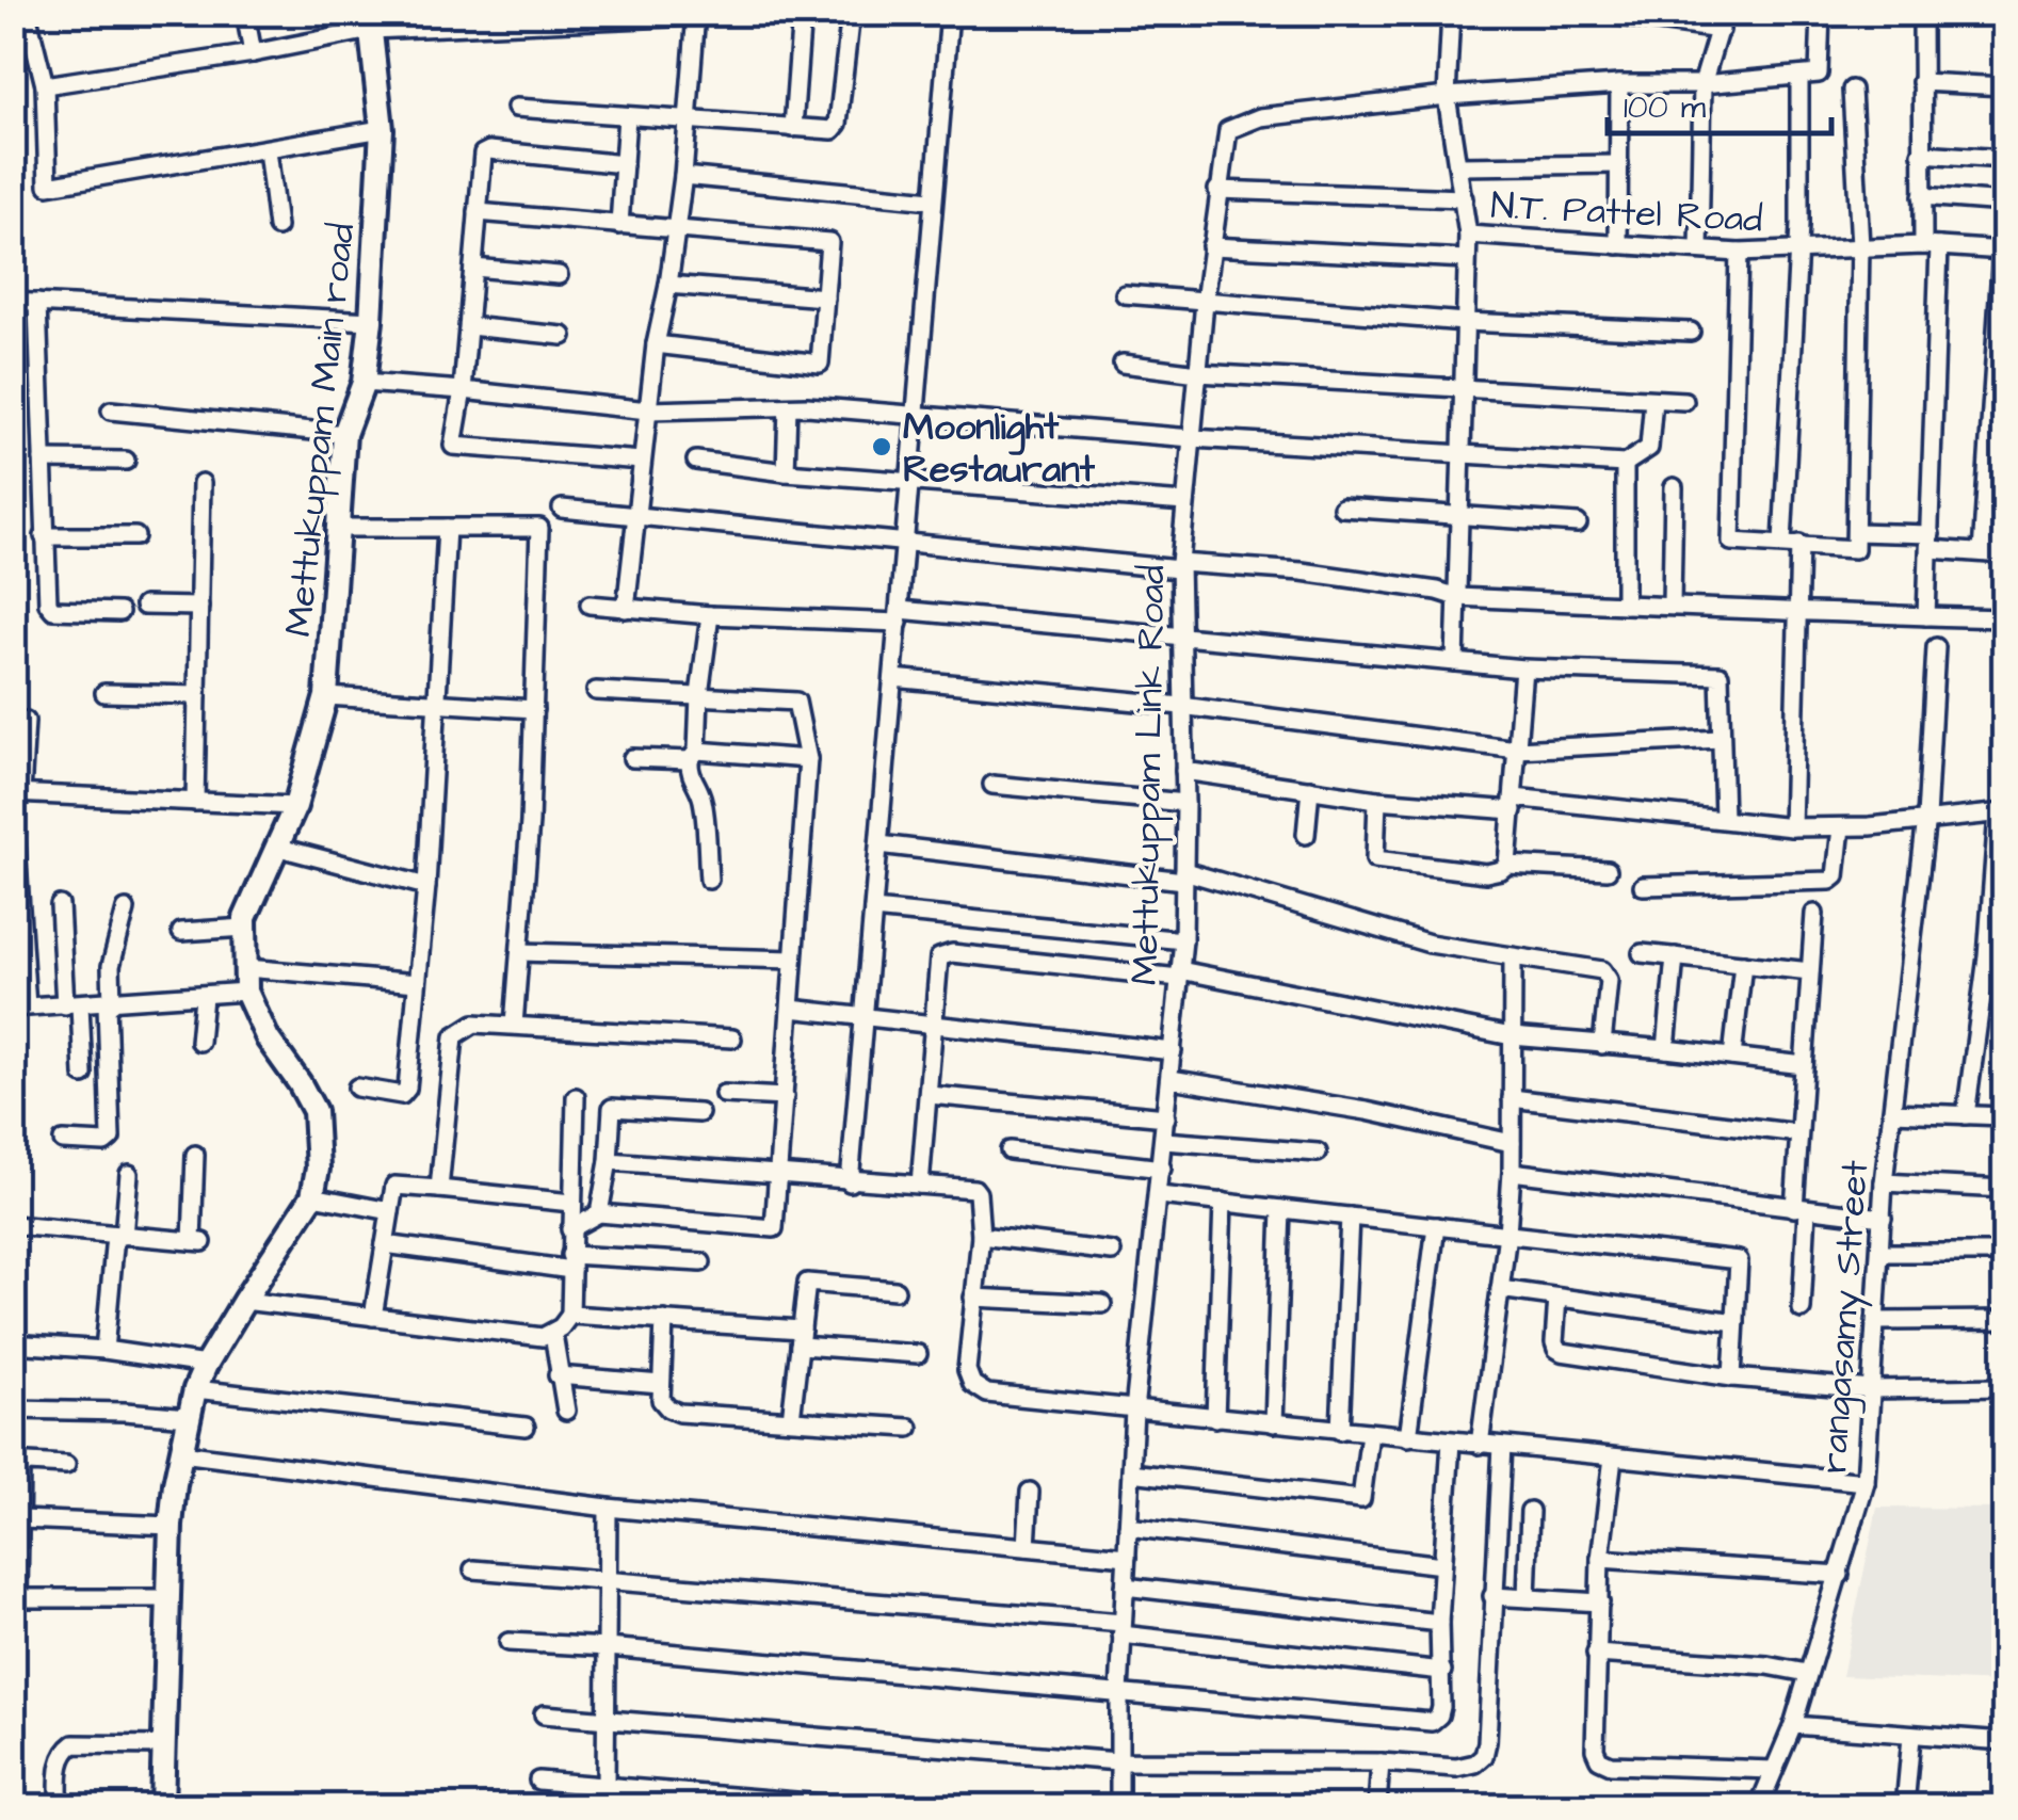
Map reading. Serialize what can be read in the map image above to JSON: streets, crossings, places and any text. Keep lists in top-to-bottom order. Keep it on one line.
{"streets":{"main road":["Mettukuppam Main road"],"street":["N.T. Pattel Road","Mettukuppam Link Road","rangasamy Street"]},"crossings":[["N.T. Pattel Road","Mettukuppam Link Road"]],"places":["Moonlight Restaurant"],"scale_bar":"100 m"}
